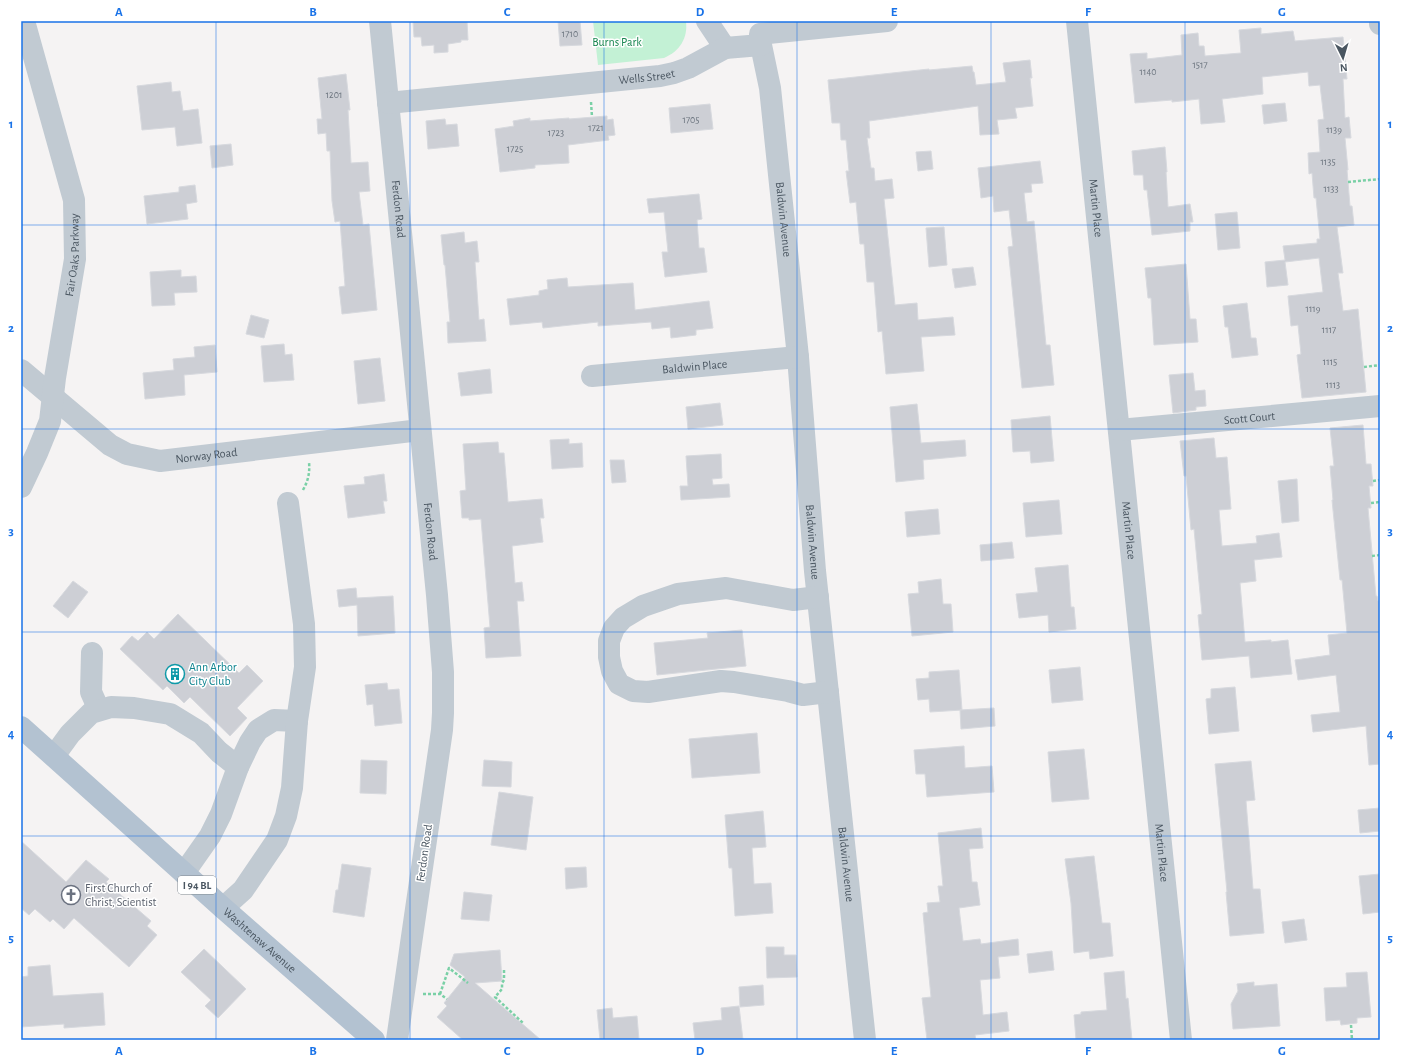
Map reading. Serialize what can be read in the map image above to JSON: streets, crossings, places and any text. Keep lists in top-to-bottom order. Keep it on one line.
{"streets":{"main road":["I 94 BL","Washtenaw Avenue"],"street":["Wells Street","Martin Place","Ferdon Road","Baldwin Avenue","Fair Oaks Parkway","Baldwin Place","Scott Court","Norway Road"]},"crossings":[["Wells Street","Ferdon Road"],["Wells Street","Baldwin Avenue"],["Martin Place","Scott Court"],["Ferdon Road","Norway Road"],["Baldwin Avenue","Baldwin Place"],["Fair Oaks Parkway","Norway Road"]],"parks":["Burns Park"],"places":{"building":["Ann Arbor City Club"],"church":["First Church of Christ, Scientist"]},"house_numbers":["1710","1517","1140","1201","1705","1721","1139","1723","1725","1135","1133","1119","1117","1115","1113"],"north":"bottom","grid":{"columns":["A","B","C","D","E","F","G"],"rows":["1","2","3","4","5"]}}
